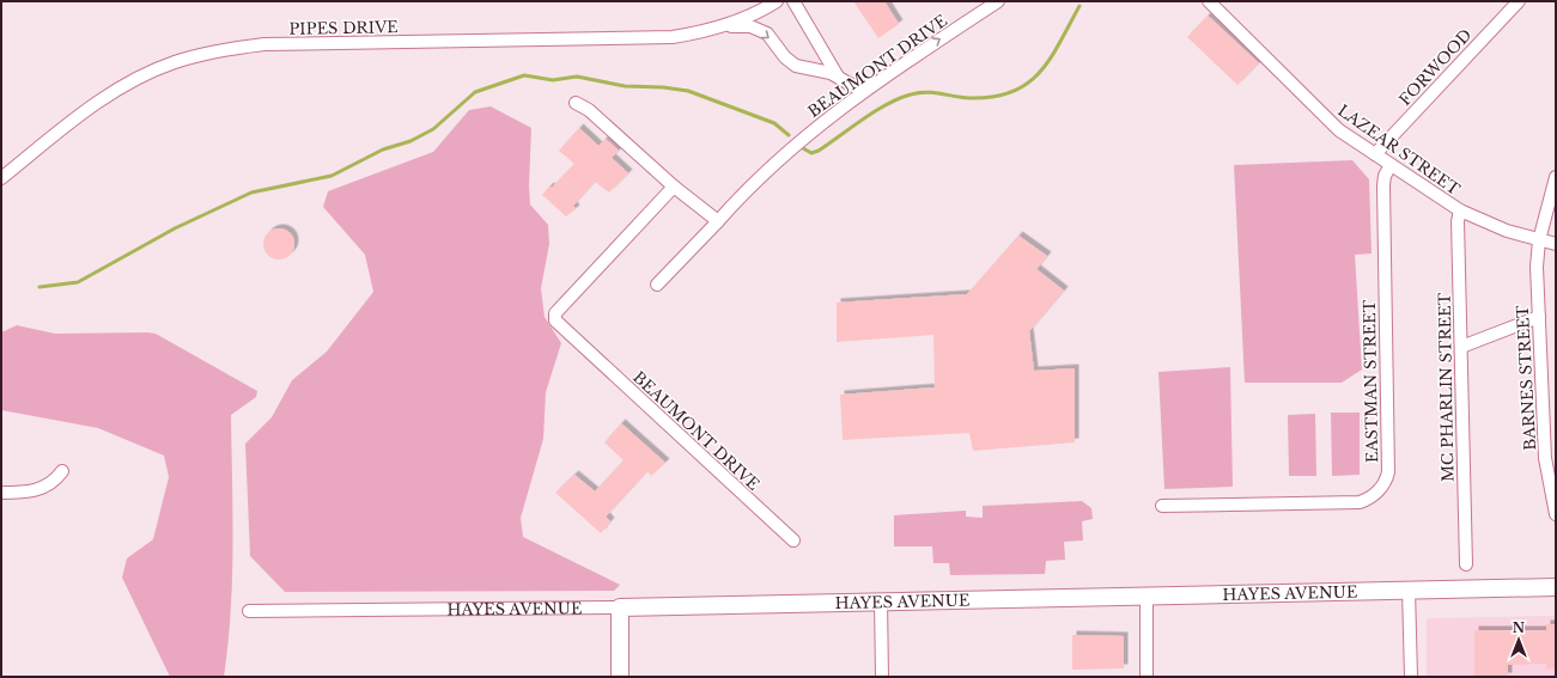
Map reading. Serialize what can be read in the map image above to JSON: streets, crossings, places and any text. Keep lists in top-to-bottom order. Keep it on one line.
{"streets":{"street":["PIPES DRIVE","BEAUMONT DRIVE","FORWOOD","LAZEAR STREET","BARNES STREET","EASTMAN STREET","MC PHARLIN STREET","HAYES AVENUE"]},"crossings":[["PIPES DRIVE","BEAUMONT DRIVE"],["FORWOOD","LAZEAR STREET"],["LAZEAR STREET","BARNES STREET"],["LAZEAR STREET","EASTMAN STREET"],["LAZEAR STREET","MC PHARLIN STREET"]],"north":"top"}
